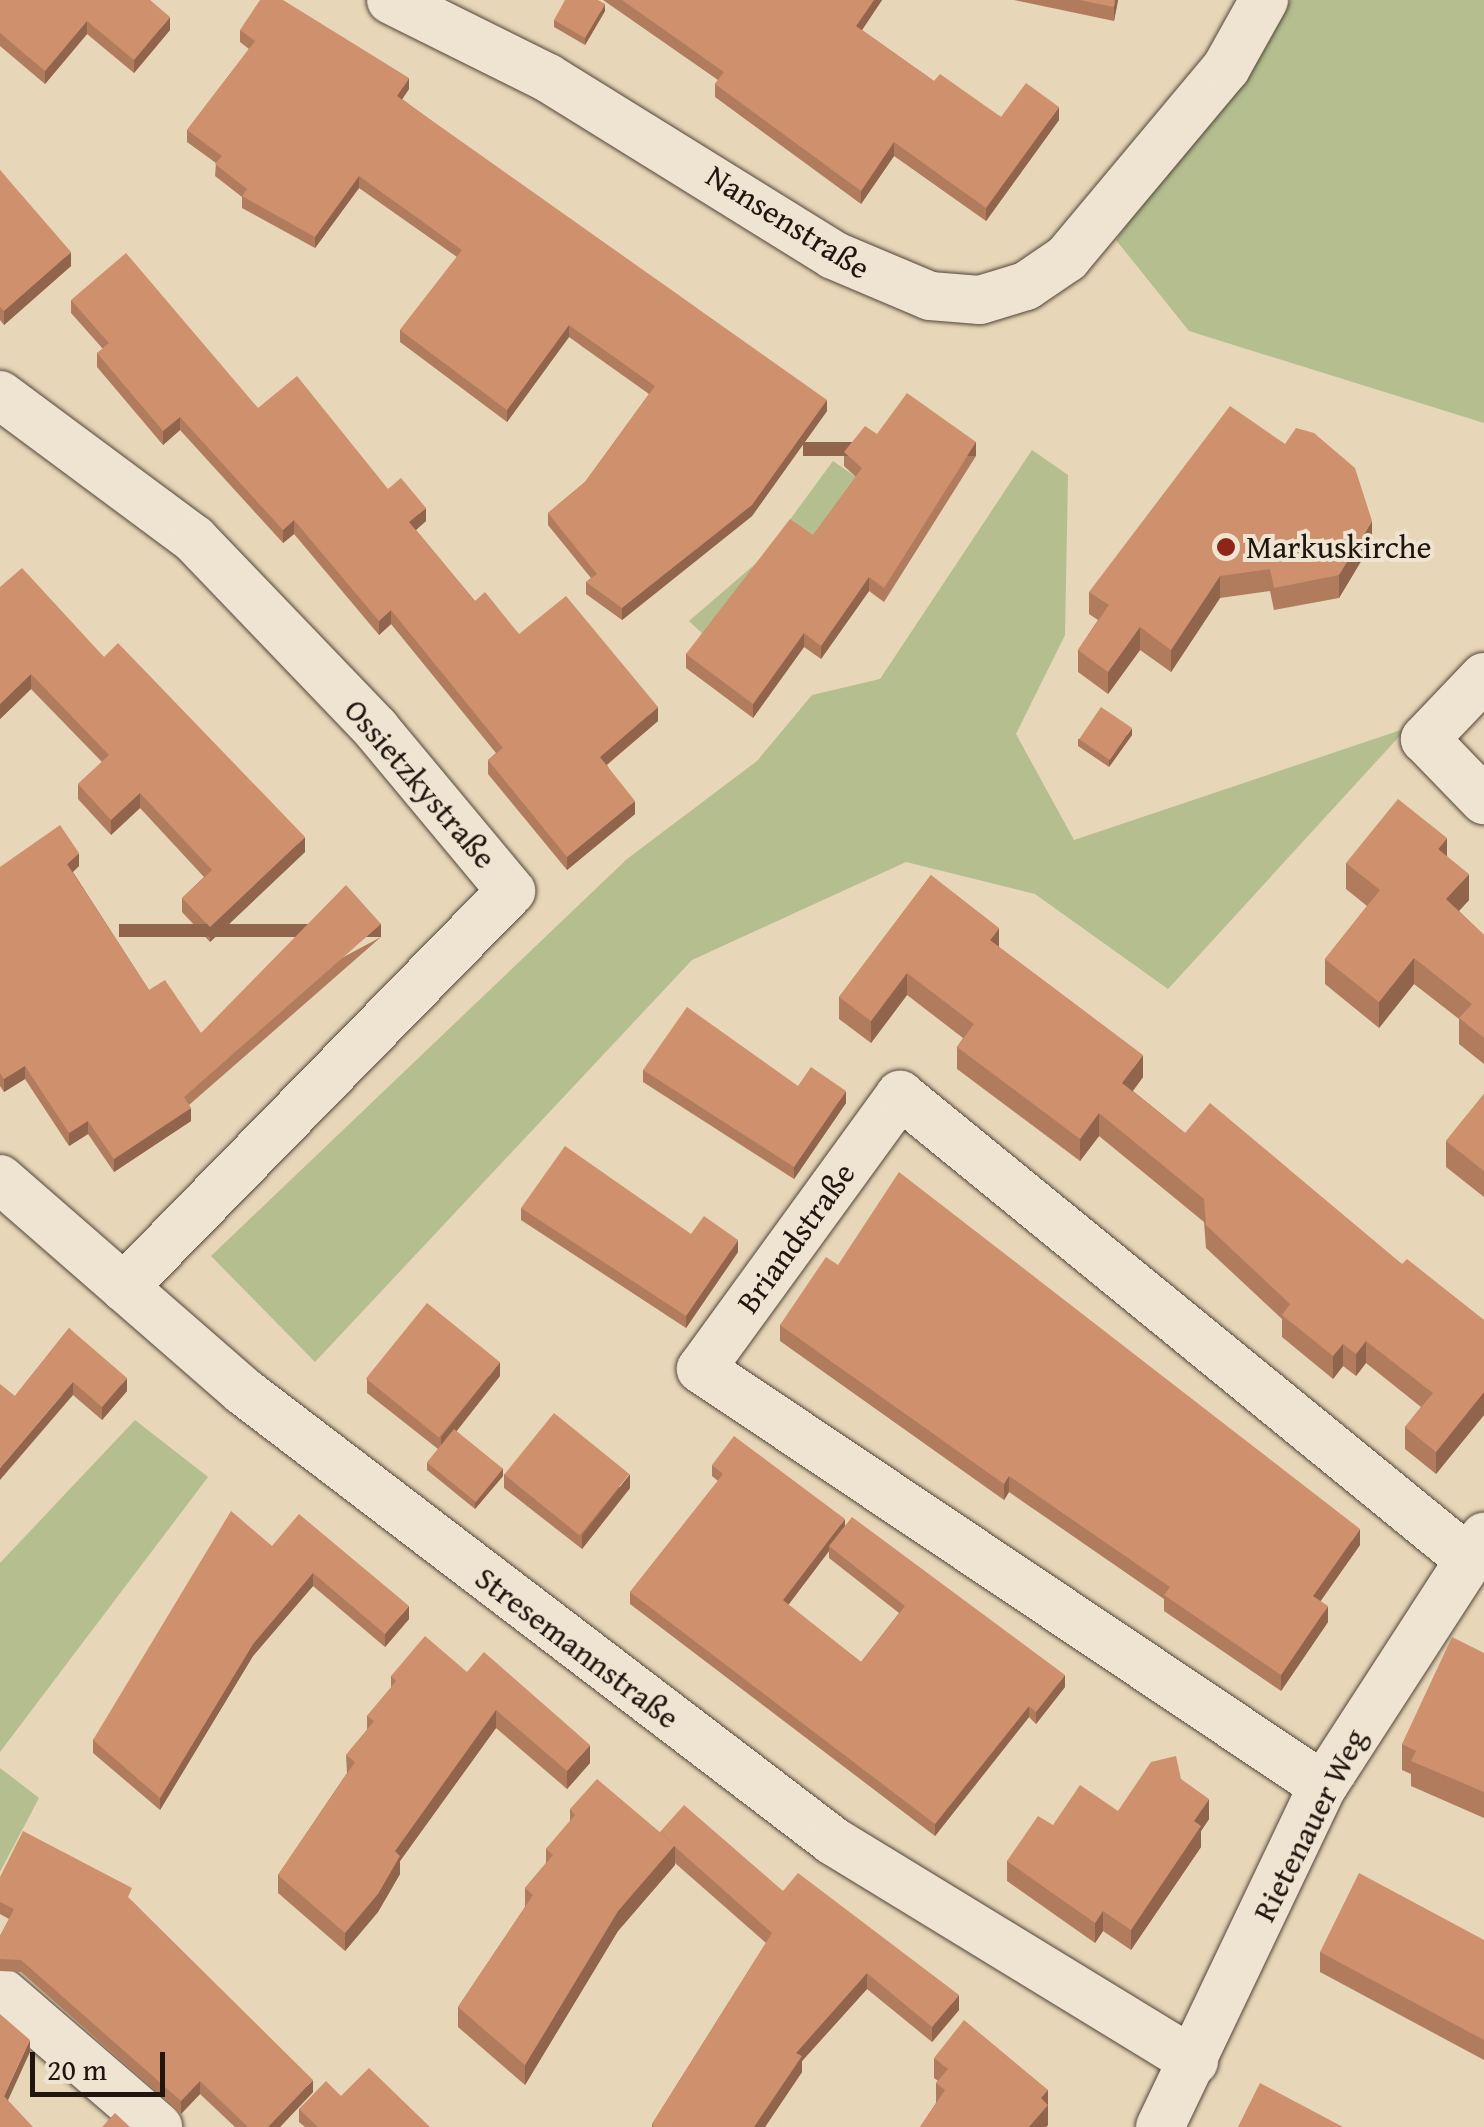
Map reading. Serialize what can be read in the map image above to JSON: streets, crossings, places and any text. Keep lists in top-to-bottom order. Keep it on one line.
{"streets":{"street":["Nansenstraße","Ossietzkystraße","Briandstraße","Stresemannstraße","Rietenauer Weg"]},"crossings":[["Ossietzkystraße","Stresemannstraße"],["Briandstraße","Rietenauer Weg"],["Stresemannstraße","Rietenauer Weg"]],"places":["Markuskirche"],"scale_bar":"20 m"}
